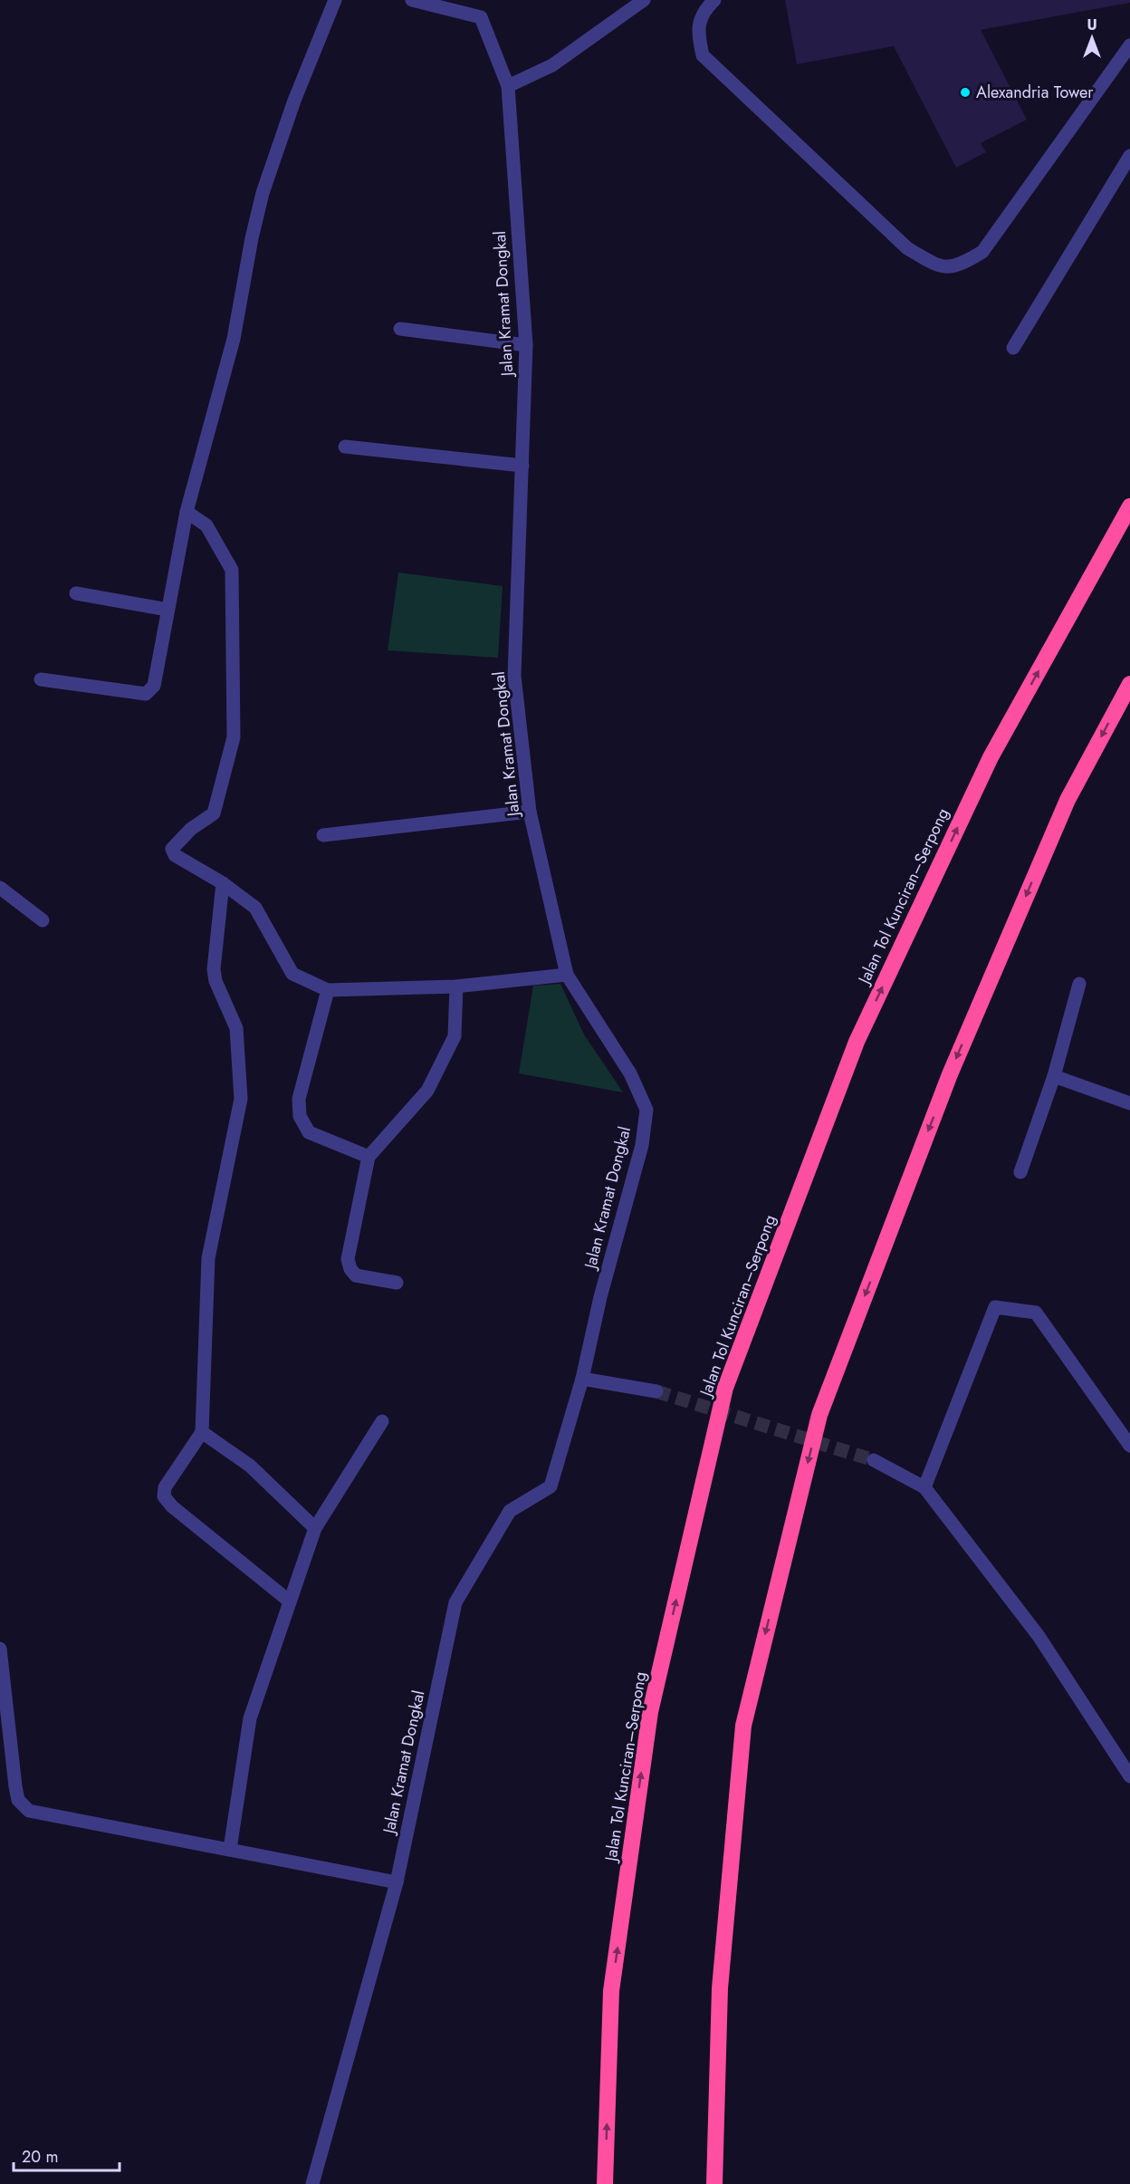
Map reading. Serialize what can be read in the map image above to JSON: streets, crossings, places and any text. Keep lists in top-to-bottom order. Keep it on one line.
{"streets":{"highway":["Jalan Tol Kunciran–Serpong"],"street":["Jalan Kramat Dongkal"]},"places":["Alexandria Tower"],"scale_bar":"20 m","north":"top"}
